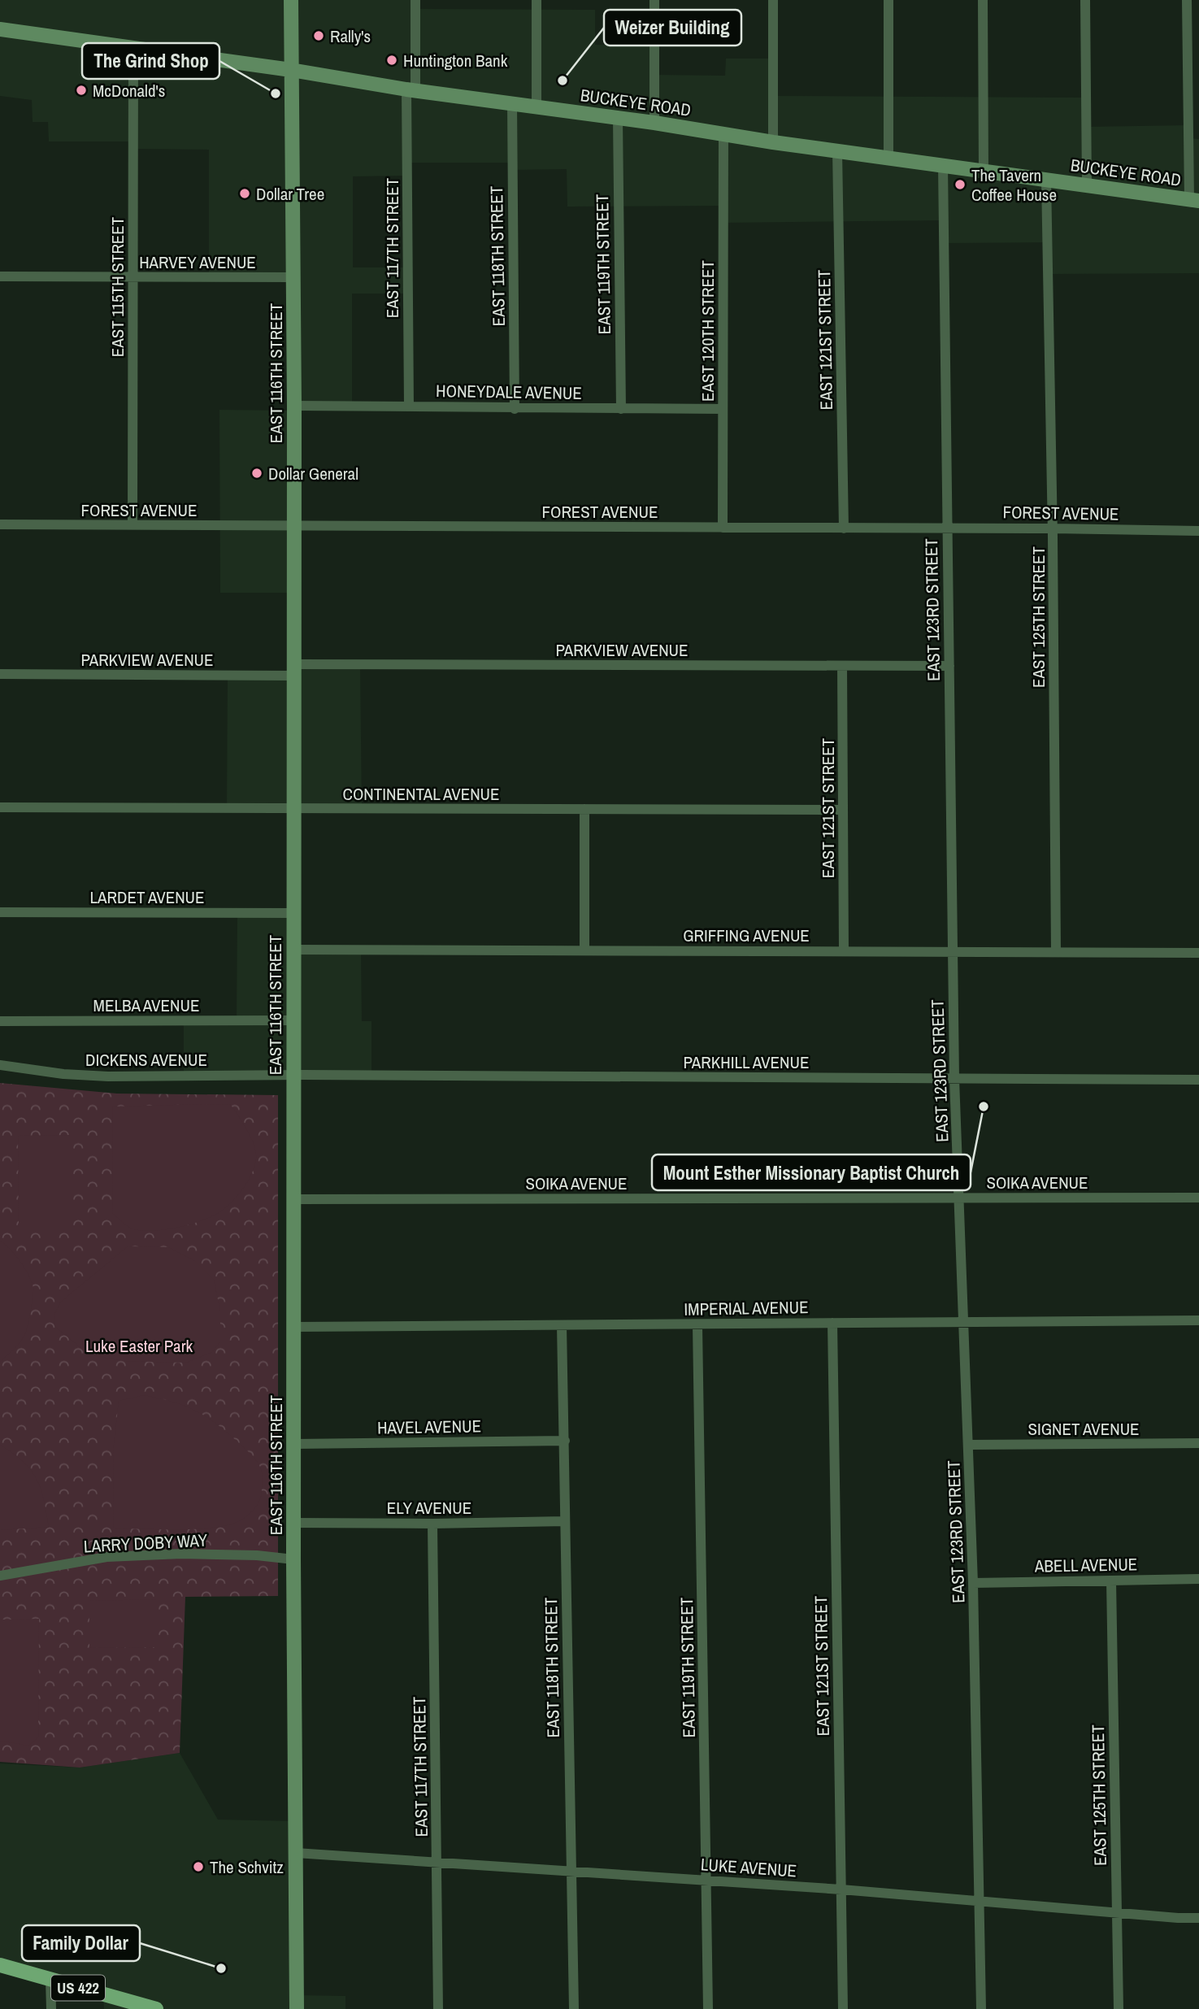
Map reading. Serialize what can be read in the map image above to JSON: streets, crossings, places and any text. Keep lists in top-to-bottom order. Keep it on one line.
{"streets":{"main road":["BUCKEYE ROAD","EAST 116TH STREET","US 422"],"street":["EAST 117TH STREET","EAST 118TH STREET","HARVEY AVENUE","EAST 119TH STREET","EAST 115TH STREET","EAST 120TH STREET","EAST 121ST STREET","HONEYDALE AVENUE","FOREST AVENUE","EAST 123RD STREET","EAST 125TH STREET","PARKVIEW AVENUE","CONTINENTAL AVENUE","LARDET AVENUE","GRIFFING AVENUE","MELBA AVENUE","DICKENS AVENUE","PARKHILL AVENUE","SOIKA AVENUE","IMPERIAL AVENUE","HAVEL AVENUE","SIGNET AVENUE","ELY AVENUE","LARRY DOBY WAY","ABELL AVENUE","LUKE AVENUE"]},"crossings":[["BUCKEYE ROAD","EAST 117TH STREET"],["BUCKEYE ROAD","EAST 118TH STREET"],["BUCKEYE ROAD","EAST 119TH STREET"],["BUCKEYE ROAD","EAST 115TH STREET"],["BUCKEYE ROAD","EAST 120TH STREET"],["BUCKEYE ROAD","EAST 121ST STREET"],["BUCKEYE ROAD","EAST 116TH STREET"],["BUCKEYE ROAD","EAST 123RD STREET"],["BUCKEYE ROAD","EAST 125TH STREET"],["EAST 117TH STREET","HONEYDALE AVENUE"],["EAST 117TH STREET","ELY AVENUE"],["EAST 117TH STREET","LUKE AVENUE"],["EAST 118TH STREET","HONEYDALE AVENUE"],["EAST 118TH STREET","IMPERIAL AVENUE"],["EAST 118TH STREET","HAVEL AVENUE"],["EAST 118TH STREET","ELY AVENUE"],["EAST 118TH STREET","LUKE AVENUE"],["HARVEY AVENUE","EAST 115TH STREET"],["HARVEY AVENUE","EAST 116TH STREET"],["EAST 119TH STREET","HONEYDALE AVENUE"],["EAST 119TH STREET","IMPERIAL AVENUE"],["EAST 119TH STREET","LUKE AVENUE"],["EAST 115TH STREET","FOREST AVENUE"],["EAST 120TH STREET","HONEYDALE AVENUE"],["EAST 120TH STREET","FOREST AVENUE"],["EAST 121ST STREET","FOREST AVENUE"],["EAST 121ST STREET","PARKVIEW AVENUE"],["EAST 121ST STREET","CONTINENTAL AVENUE"],["EAST 121ST STREET","GRIFFING AVENUE"],["EAST 121ST STREET","IMPERIAL AVENUE"],["EAST 121ST STREET","LUKE AVENUE"],["EAST 116TH STREET","HONEYDALE AVENUE"],["EAST 116TH STREET","FOREST AVENUE"],["EAST 116TH STREET","PARKVIEW AVENUE"],["EAST 116TH STREET","CONTINENTAL AVENUE"],["EAST 116TH STREET","LARDET AVENUE"],["EAST 116TH STREET","GRIFFING AVENUE"],["EAST 116TH STREET","MELBA AVENUE"],["EAST 116TH STREET","DICKENS AVENUE"],["EAST 116TH STREET","PARKHILL AVENUE"],["EAST 116TH STREET","SOIKA AVENUE"],["EAST 116TH STREET","IMPERIAL AVENUE"],["EAST 116TH STREET","HAVEL AVENUE"],["EAST 116TH STREET","ELY AVENUE"],["EAST 116TH STREET","LARRY DOBY WAY"],["EAST 116TH STREET","LUKE AVENUE"],["FOREST AVENUE","EAST 123RD STREET"],["FOREST AVENUE","EAST 125TH STREET"],["EAST 123RD STREET","PARKVIEW AVENUE"],["EAST 123RD STREET","GRIFFING AVENUE"],["EAST 123RD STREET","PARKHILL AVENUE"],["EAST 123RD STREET","SOIKA AVENUE"],["EAST 123RD STREET","IMPERIAL AVENUE"],["EAST 123RD STREET","SIGNET AVENUE"],["EAST 123RD STREET","ABELL AVENUE"],["EAST 123RD STREET","LUKE AVENUE"],["EAST 125TH STREET","GRIFFING AVENUE"],["EAST 125TH STREET","ABELL AVENUE"],["EAST 125TH STREET","LUKE AVENUE"],["DICKENS AVENUE","PARKHILL AVENUE"]],"parks":["Luke Easter Park"],"places":["Rally's","Huntington Bank","Weizer Building","McDonald's","The Grind Shop","The Tavern Coffee House","Dollar Tree","Dollar General","Mount Esther Missionary Baptist Church","The Schvitz","Family Dollar"]}
